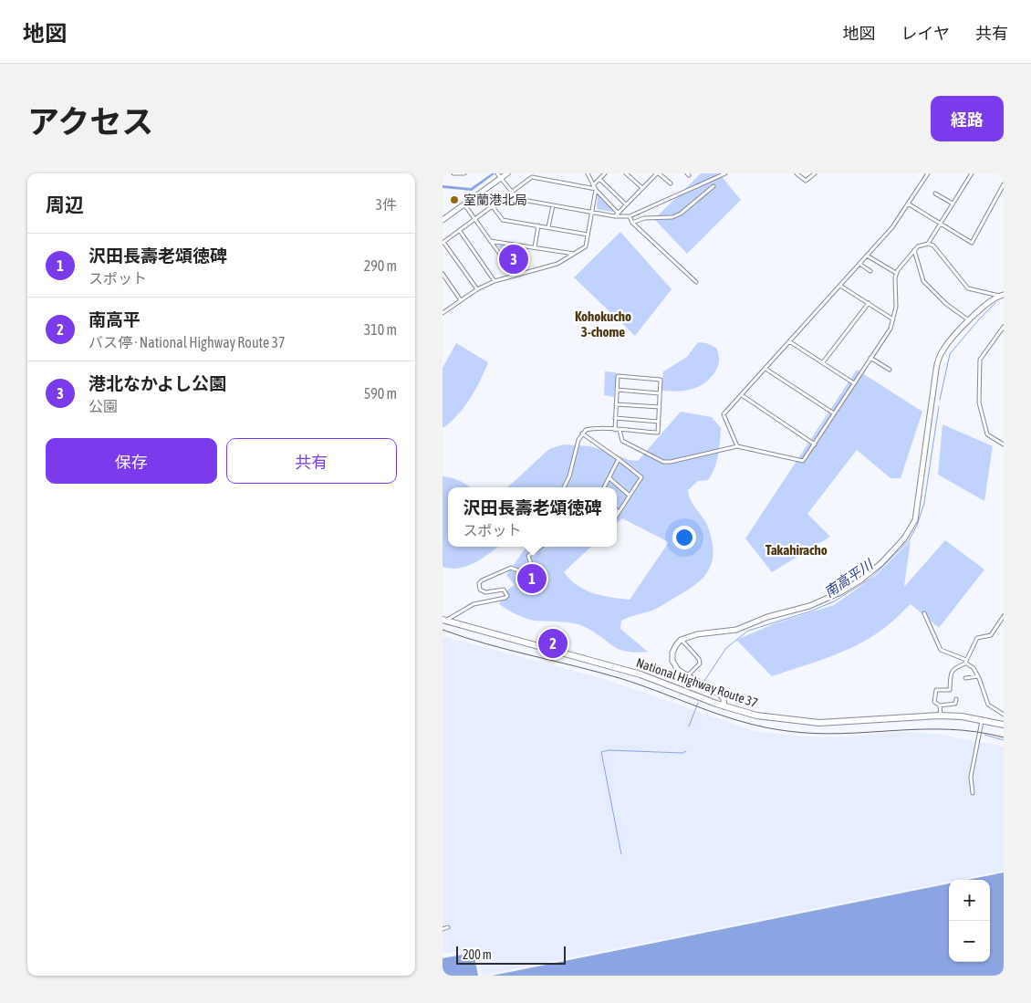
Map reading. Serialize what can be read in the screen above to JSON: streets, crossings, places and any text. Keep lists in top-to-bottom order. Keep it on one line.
{"streets":{"highway":["National Highway Route 37"]},"districts":["Kohokucho 3-chome","Takahiracho"],"water":["南高平川"],"places":["室蘭港北局"],"scale_bar":"200 m","page":{"header":"地図","nav":["地図","レイヤ","共有"],"title":"アクセス","buttons":["経路",["保存","共有"]],"heading":["周辺","3件"],"list":[{"mark":"1","name":"沢田長壽老頌徳碑","note":"スポット","value":"290 m"},{"mark":"2","name":"南高平","note":"バス停 · National Highway Route 37","value":"310 m"},{"mark":"3","name":"港北なかよし公園","note":"公園","value":"590 m"}],"pins":["3","1","2"],"popup":["沢田長壽老頌徳碑","スポット"],"map_buttons":["+","−"],"scale":"200 m"}}
